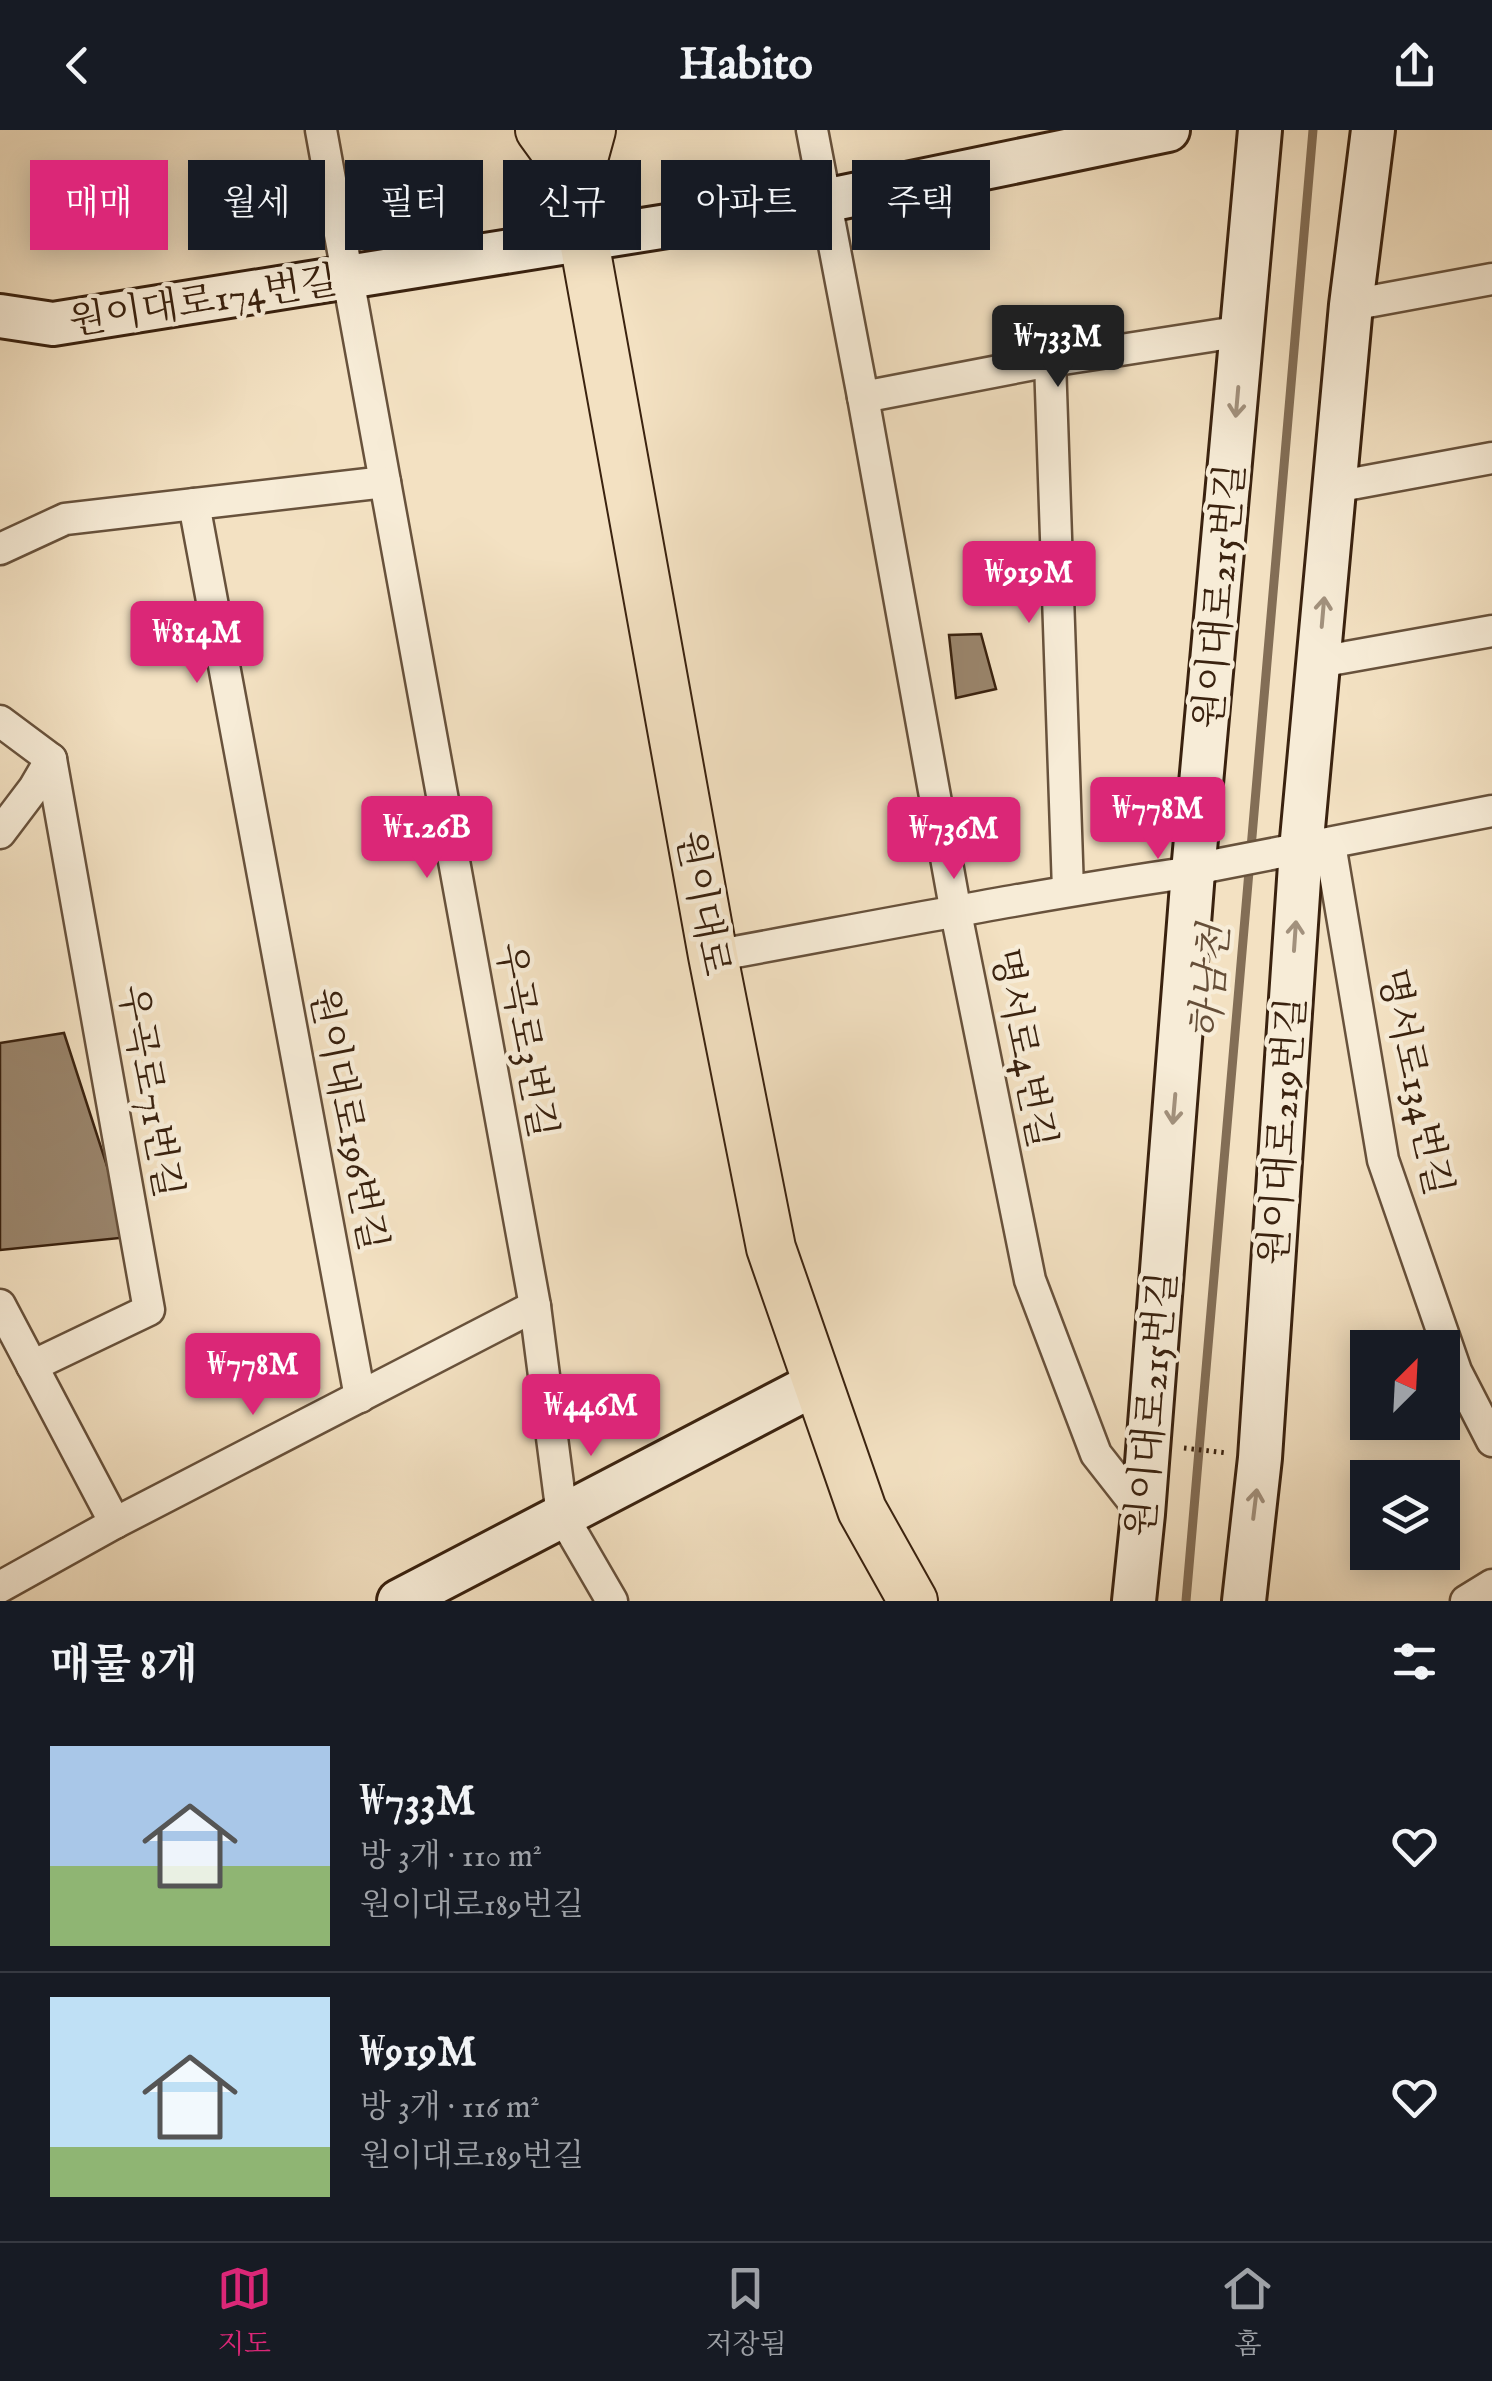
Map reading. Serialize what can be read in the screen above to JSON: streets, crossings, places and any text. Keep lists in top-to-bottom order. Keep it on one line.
{"streets":{"main road":["원이대로"],"street":["원이대로174번길","원이대로215번길","우곡로3번길","명서로4번길","명서로134번길","우곡로71번길","원이대로196번길","원이대로219번길"]},"crossings":[["원이대로174번길","우곡로3번길"],["원이대로215번길","명서로4번길"],["명서로134번길","원이대로219번길"]],"one_way":["원이대로219번길"],"water":["하남천"],"north":"top right","page":{"header":"Habito","chip":["매매","월세","필터","신규","아파트","주택"],"price":["₩733M","₩919M","₩814M","₩778M","₩1.26B","₩736M","₩778M","₩446M"],"heading":"매물 8개","list":[{"name":"₩733M","note":"방 3개 · 110 m² · 원이대로189번길"},{"name":"₩919M","note":"방 3개 · 116 m² · 원이대로189번길"}],"tabs":["지도","저장됨","홈"]}}
